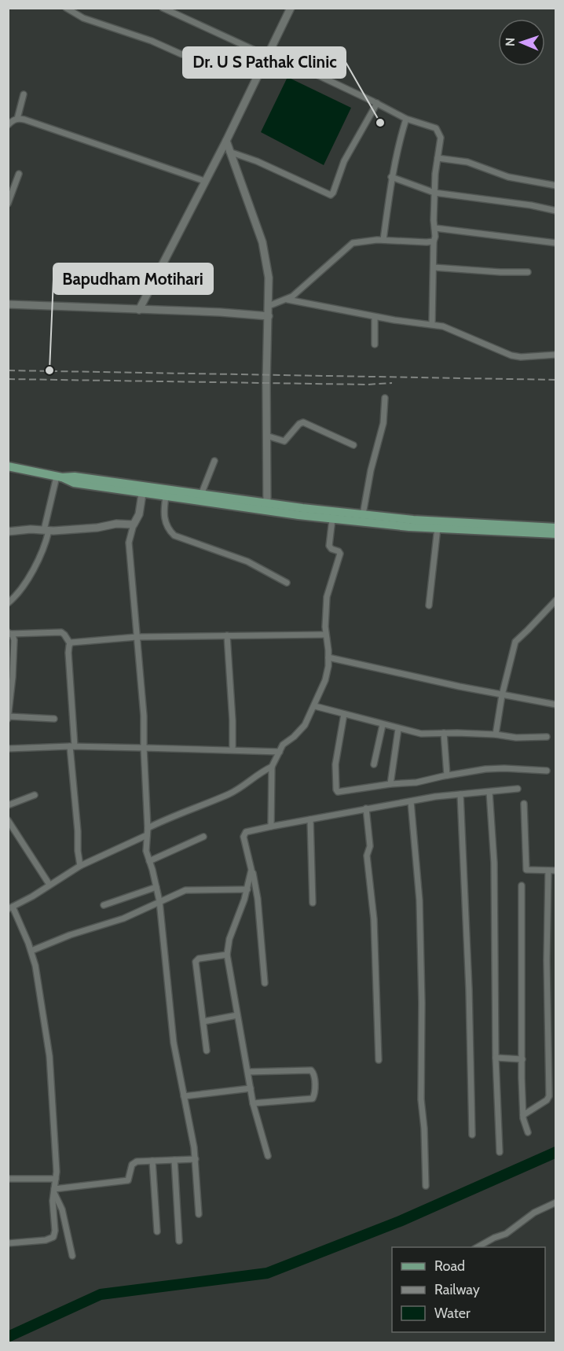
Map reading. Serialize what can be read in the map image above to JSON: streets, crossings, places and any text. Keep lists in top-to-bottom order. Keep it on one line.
{"places":["Dr. U S Pathak Clinic","Bapudham Motihari"],"legend":["Road","Railway","Water"],"north":"left"}
